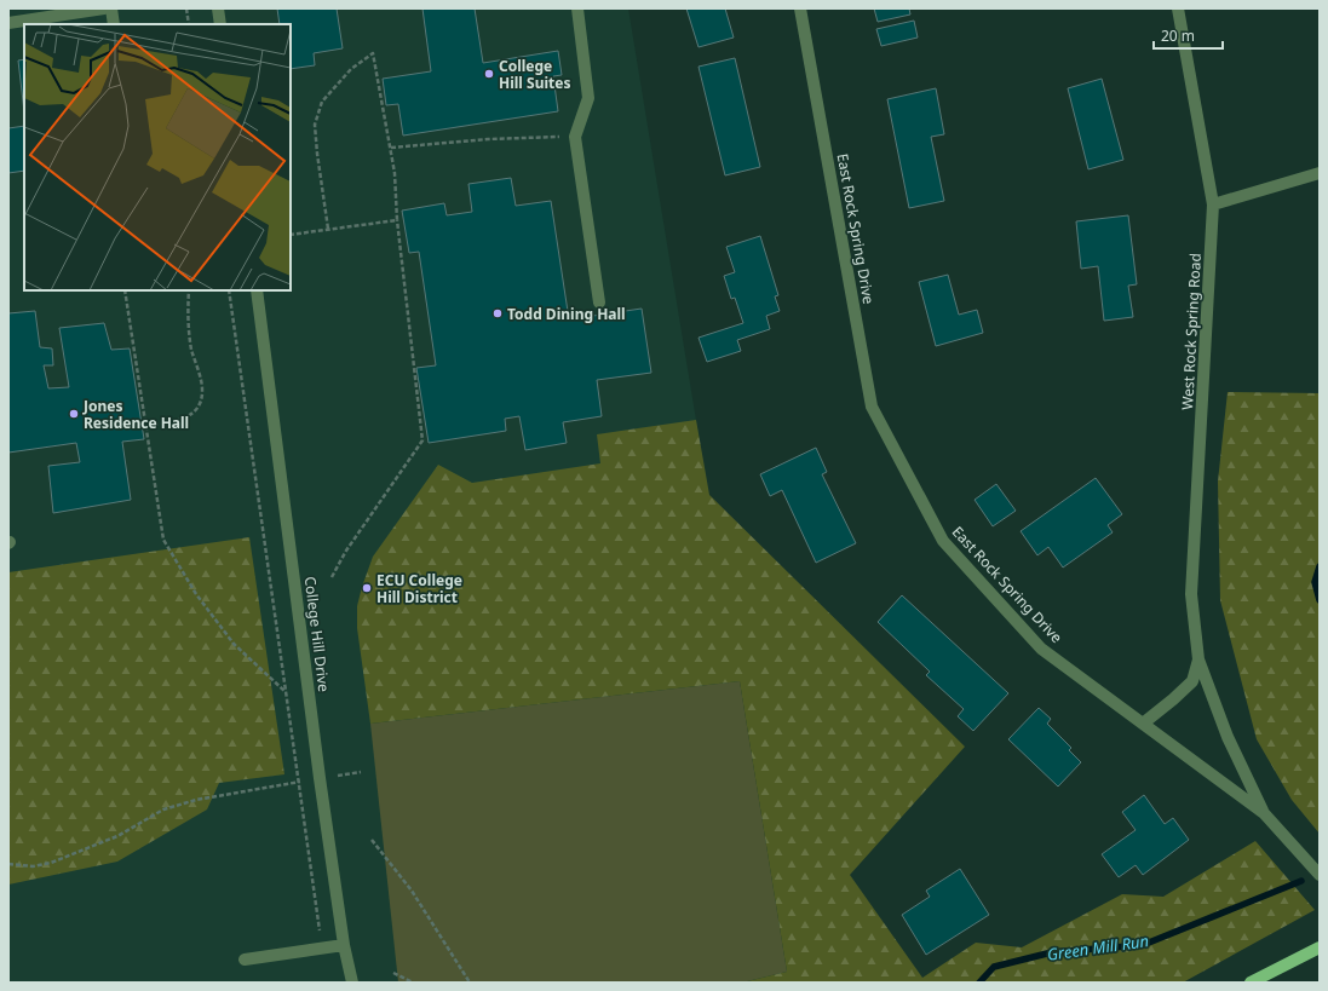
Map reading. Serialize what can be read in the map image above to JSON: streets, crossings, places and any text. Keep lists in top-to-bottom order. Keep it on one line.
{"streets":{"street":["East Rock Spring Drive","West Rock Spring Road","College Hill Drive"]},"crossings":[["East Rock Spring Drive","West Rock Spring Road"]],"water":["Green Mill Run"],"places":["College Hill Suites","Todd Dining Hall","Jones Residence Hall","ECU College Hill District"],"scale_bar":"20 m"}
